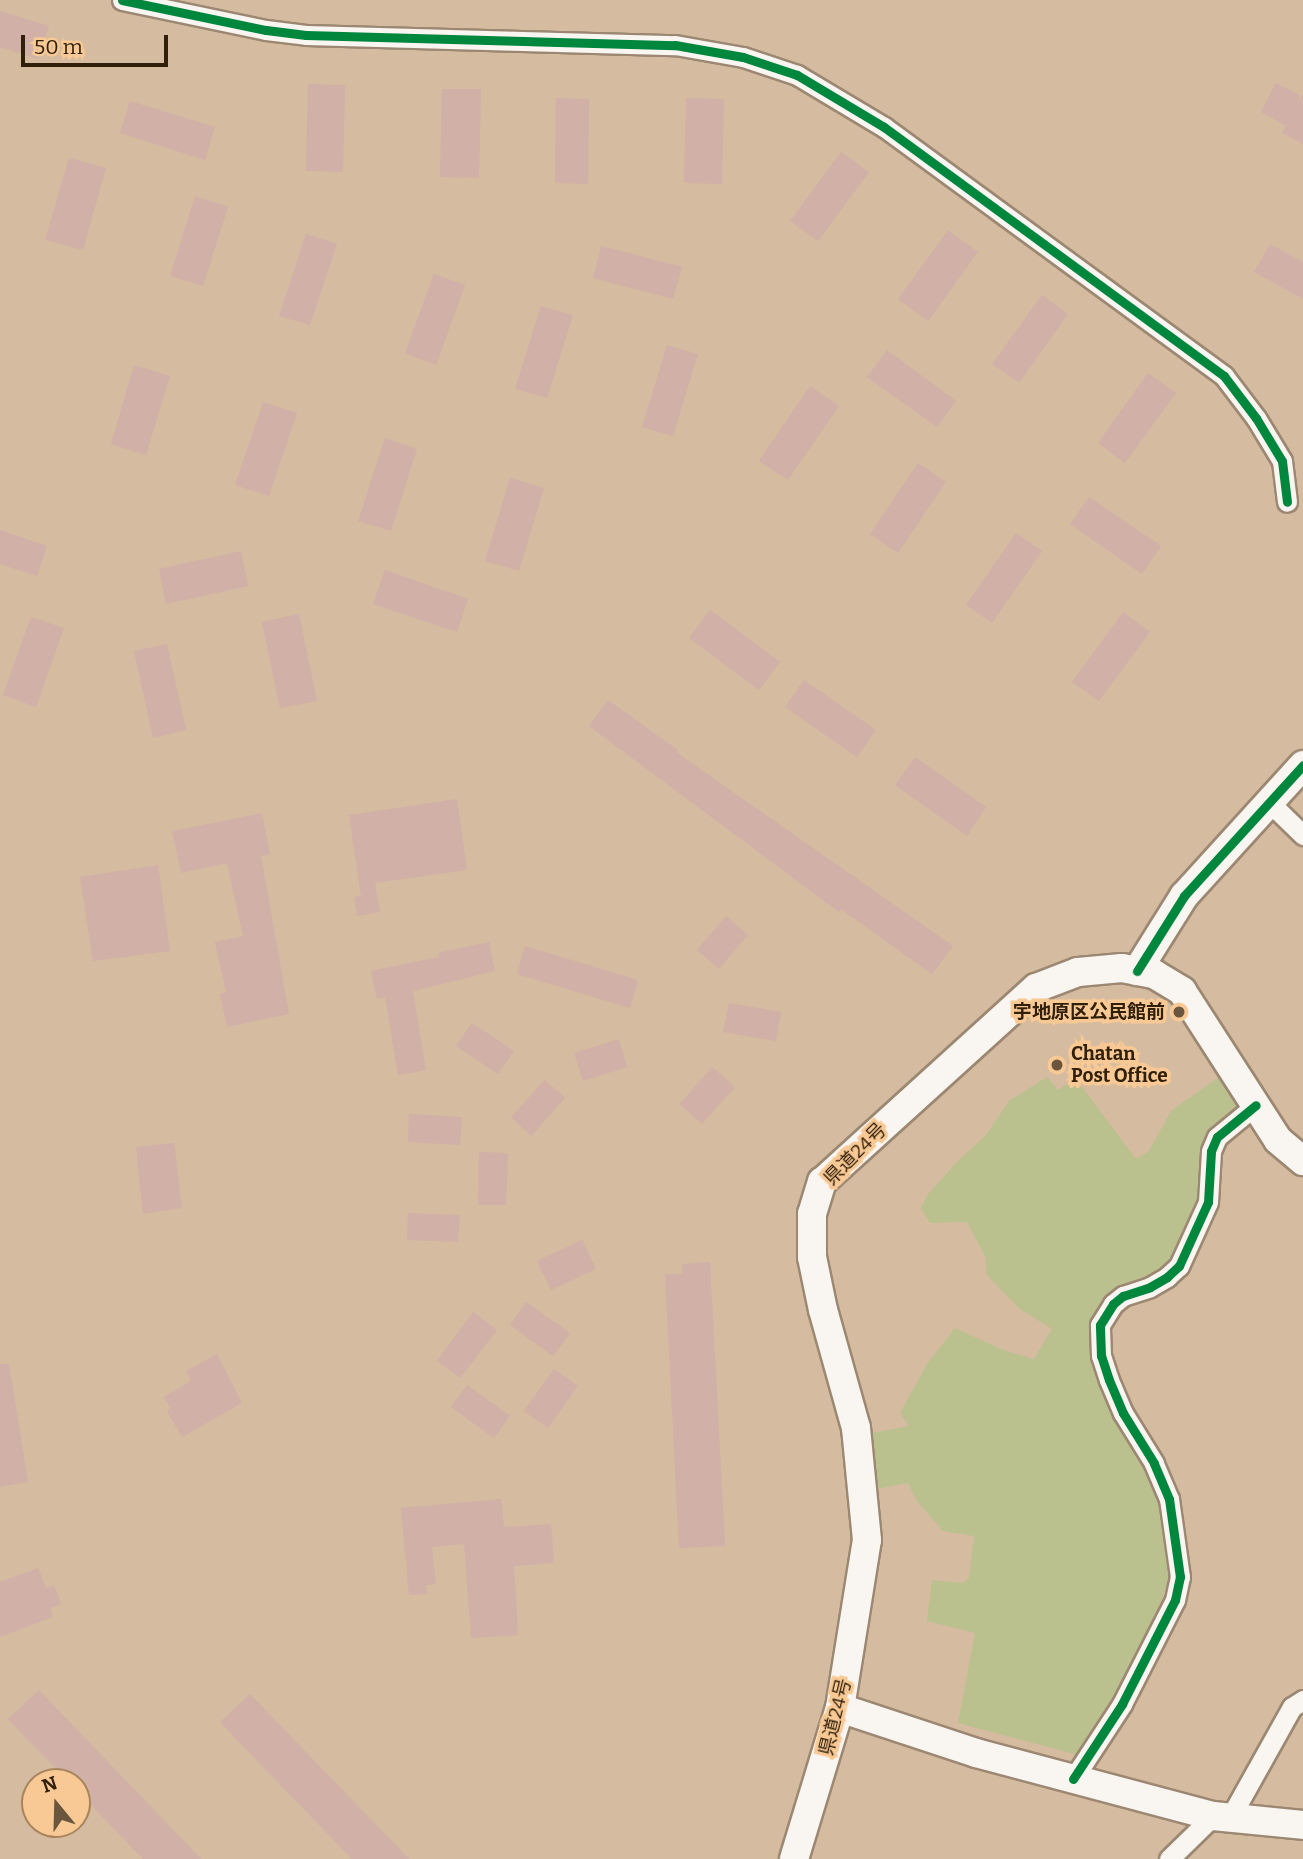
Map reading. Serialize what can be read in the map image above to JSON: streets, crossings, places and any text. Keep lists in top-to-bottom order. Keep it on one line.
{"streets":{"main road":["県道24号"]},"places":["宇地原区公民館前","Chatan Post Office"],"scale_bar":"50 m","north":"top"}
